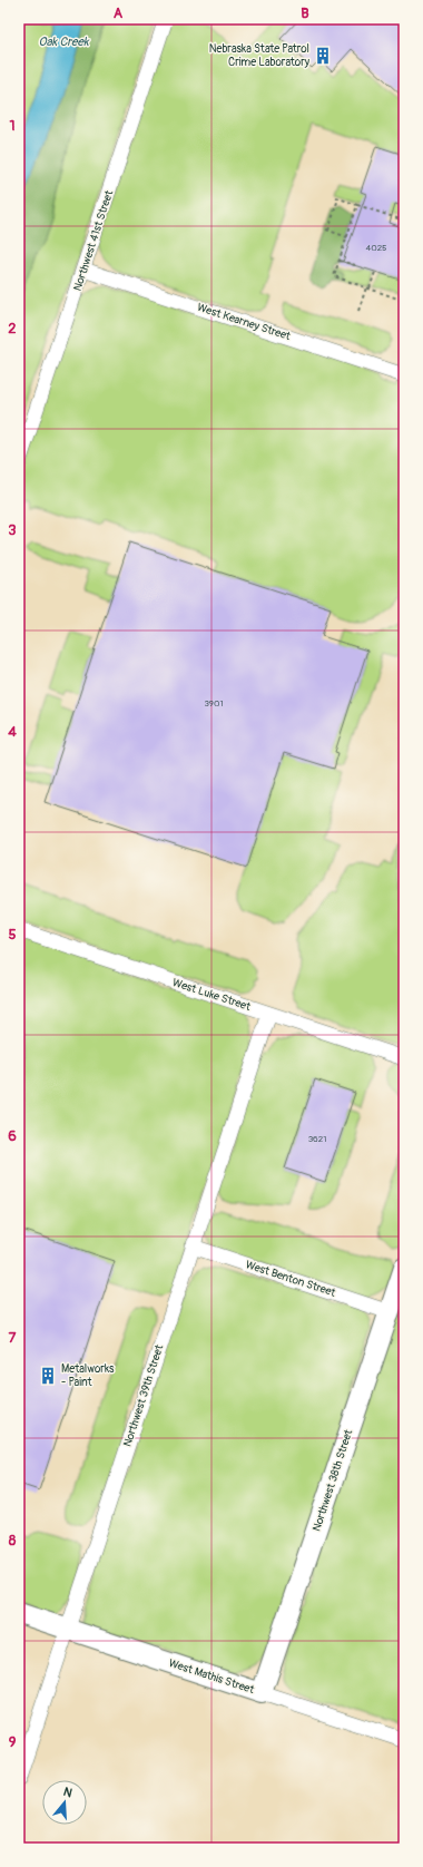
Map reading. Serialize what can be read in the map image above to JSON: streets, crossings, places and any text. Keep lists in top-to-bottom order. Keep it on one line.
{"streets":{"street":["Northwest 41st Street","West Kearney Street","West Luke Street","West Benton Street","Northwest 39th Street","Northwest 38th Street","West Mathis Street"]},"crossings":[["Northwest 41st Street","West Kearney Street"],["West Luke Street","Northwest 39th Street"],["West Benton Street","Northwest 39th Street"],["West Benton Street","Northwest 38th Street"],["Northwest 39th Street","West Mathis Street"],["Northwest 38th Street","West Mathis Street"]],"water":["Oak Creek"],"places":{"building":["Nebraska State Patrol Crime Laboratory","Metalworks - Paint"]},"house_numbers":["4025","3901","3621"],"north":"top","grid":{"columns":["A","B"],"rows":["1","2","3","4","5","6","7","8","9"]}}
